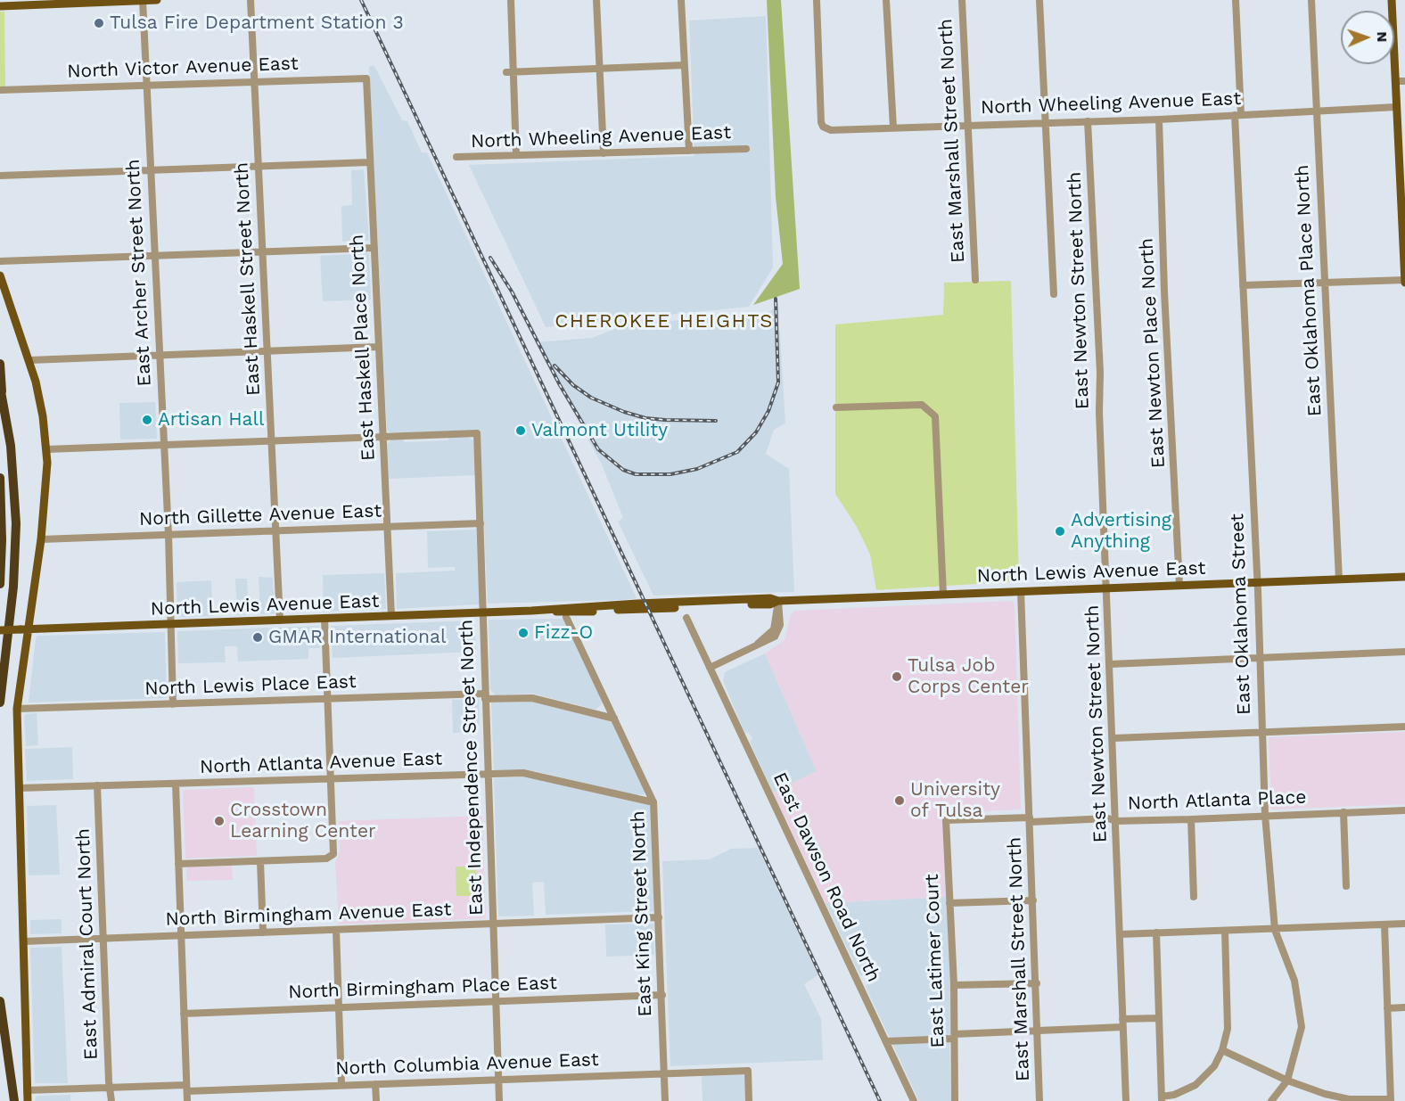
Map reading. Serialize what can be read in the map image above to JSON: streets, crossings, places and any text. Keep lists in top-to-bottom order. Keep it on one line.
{"streets":{"main road":["North Lewis Avenue East"],"street":["North Victor Avenue East","North Wheeling Avenue East","East Marshall Street North","East Archer Street North","East Haskell Street North","East Newton Street North","East Oklahoma Place North","East Haskell Place North","East Newton Place North","North Gillette Avenue East","East Oklahoma Street","North Lewis Place East","North Atlanta Avenue East","East Independence Street North","North Atlanta Place","East Dawson Road North","East King Street North","North Birmingham Avenue East","East Admiral Court North","East Latimer Court","North Birmingham Place East","North Columbia Avenue East"]},"crossings":[["North Victor Avenue East","East Archer Street North"],["North Victor Avenue East","East Haskell Street North"],["North Victor Avenue East","East Haskell Place North"],["North Wheeling Avenue East","East Marshall Street North"],["North Wheeling Avenue East","East Newton Street North"],["North Wheeling Avenue East","East Oklahoma Place North"],["North Wheeling Avenue East","East Newton Place North"],["North Wheeling Avenue East","East Oklahoma Street"],["East Marshall Street North","North Lewis Avenue East"],["East Marshall Street North","North Atlanta Place"],["East Archer Street North","North Gillette Avenue East"],["East Archer Street North","North Lewis Avenue East"],["East Archer Street North","North Lewis Place East"],["East Haskell Street North","North Gillette Avenue East"],["East Haskell Street North","North Lewis Avenue East"],["East Newton Street North","North Lewis Avenue East"],["East Newton Street North","North Atlanta Place"],["East Oklahoma Place North","North Lewis Avenue East"],["East Haskell Place North","North Gillette Avenue East"],["East Haskell Place North","North Lewis Avenue East"],["East Haskell Place North","East Independence Street North"],["East Newton Place North","North Lewis Avenue East"],["North Gillette Avenue East","East Independence Street North"],["North Lewis Avenue East","East Oklahoma Street"],["North Lewis Avenue East","East Independence Street North"],["East Oklahoma Street","North Atlanta Place"],["North Lewis Place East","East Independence Street North"],["North Lewis Place East","East King Street North"],["North Atlanta Avenue East","East Independence Street North"],["North Atlanta Avenue East","East King Street North"],["North Atlanta Avenue East","East Admiral Court North"],["East Independence Street North","North Birmingham Avenue East"],["East Independence Street North","North Birmingham Place East"],["East Independence Street North","North Columbia Avenue East"],["North Atlanta Place","East Latimer Court"],["East King Street North","North Birmingham Avenue East"],["East King Street North","North Birmingham Place East"],["East King Street North","North Columbia Avenue East"],["North Birmingham Avenue East","East Admiral Court North"],["East Admiral Court North","North Columbia Avenue East"]],"districts":["CHEROKEE HEIGHTS"],"places":["Tulsa Fire Department Station 3","Artisan Hall","Valmont Utility","Advertising Anything","Fizz-O","GMAR International","Tulsa Job Corps Center","University of Tulsa","Crosstown Learning Center"],"north":"right"}
